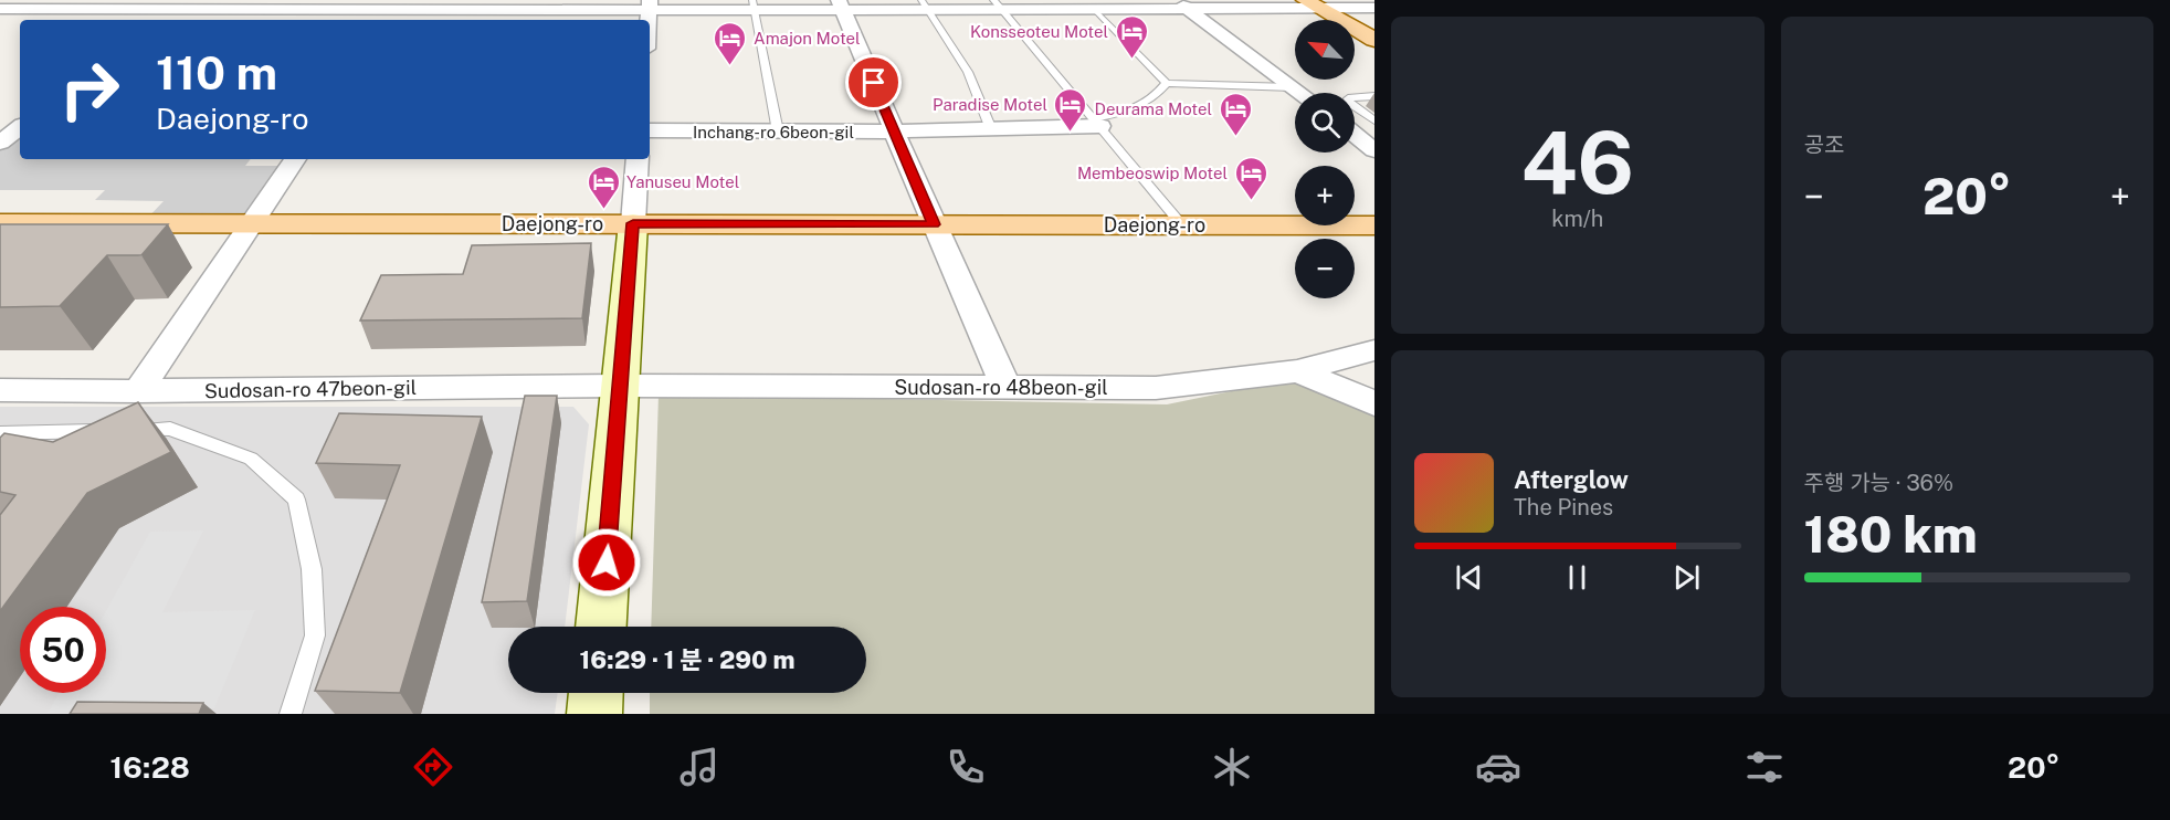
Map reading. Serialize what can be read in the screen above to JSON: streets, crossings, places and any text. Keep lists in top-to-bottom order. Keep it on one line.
{"streets":{"main road":["Daejong-ro"],"street":["Inchang-ro 6beon-gil","Sudosan-ro 48beon-gil","Sudosan-ro 47beon-gil"]},"crossings":[["Sudosan-ro 48beon-gil","Sudosan-ro 47beon-gil"]],"places":{"hotel":["Konsseoteu Motel","Amajon Motel","Paradise Motel","Deurama Motel","Membeoswip Motel","Yanuseu Motel"]},"north":"top left","page":{"tile":[["46","km/h"],"공조",["주행 가능 · 36%","180 km"]],"map_buttons":["+","−"],"turn":["110 m","Daejong-ro"],"heat":["−","20°","+"],"song":["Afterglow","The Pines"],"limit":"50","trip":"16:29 · 1 분 · 290 m","tabs":["16:28","20°"]}}
